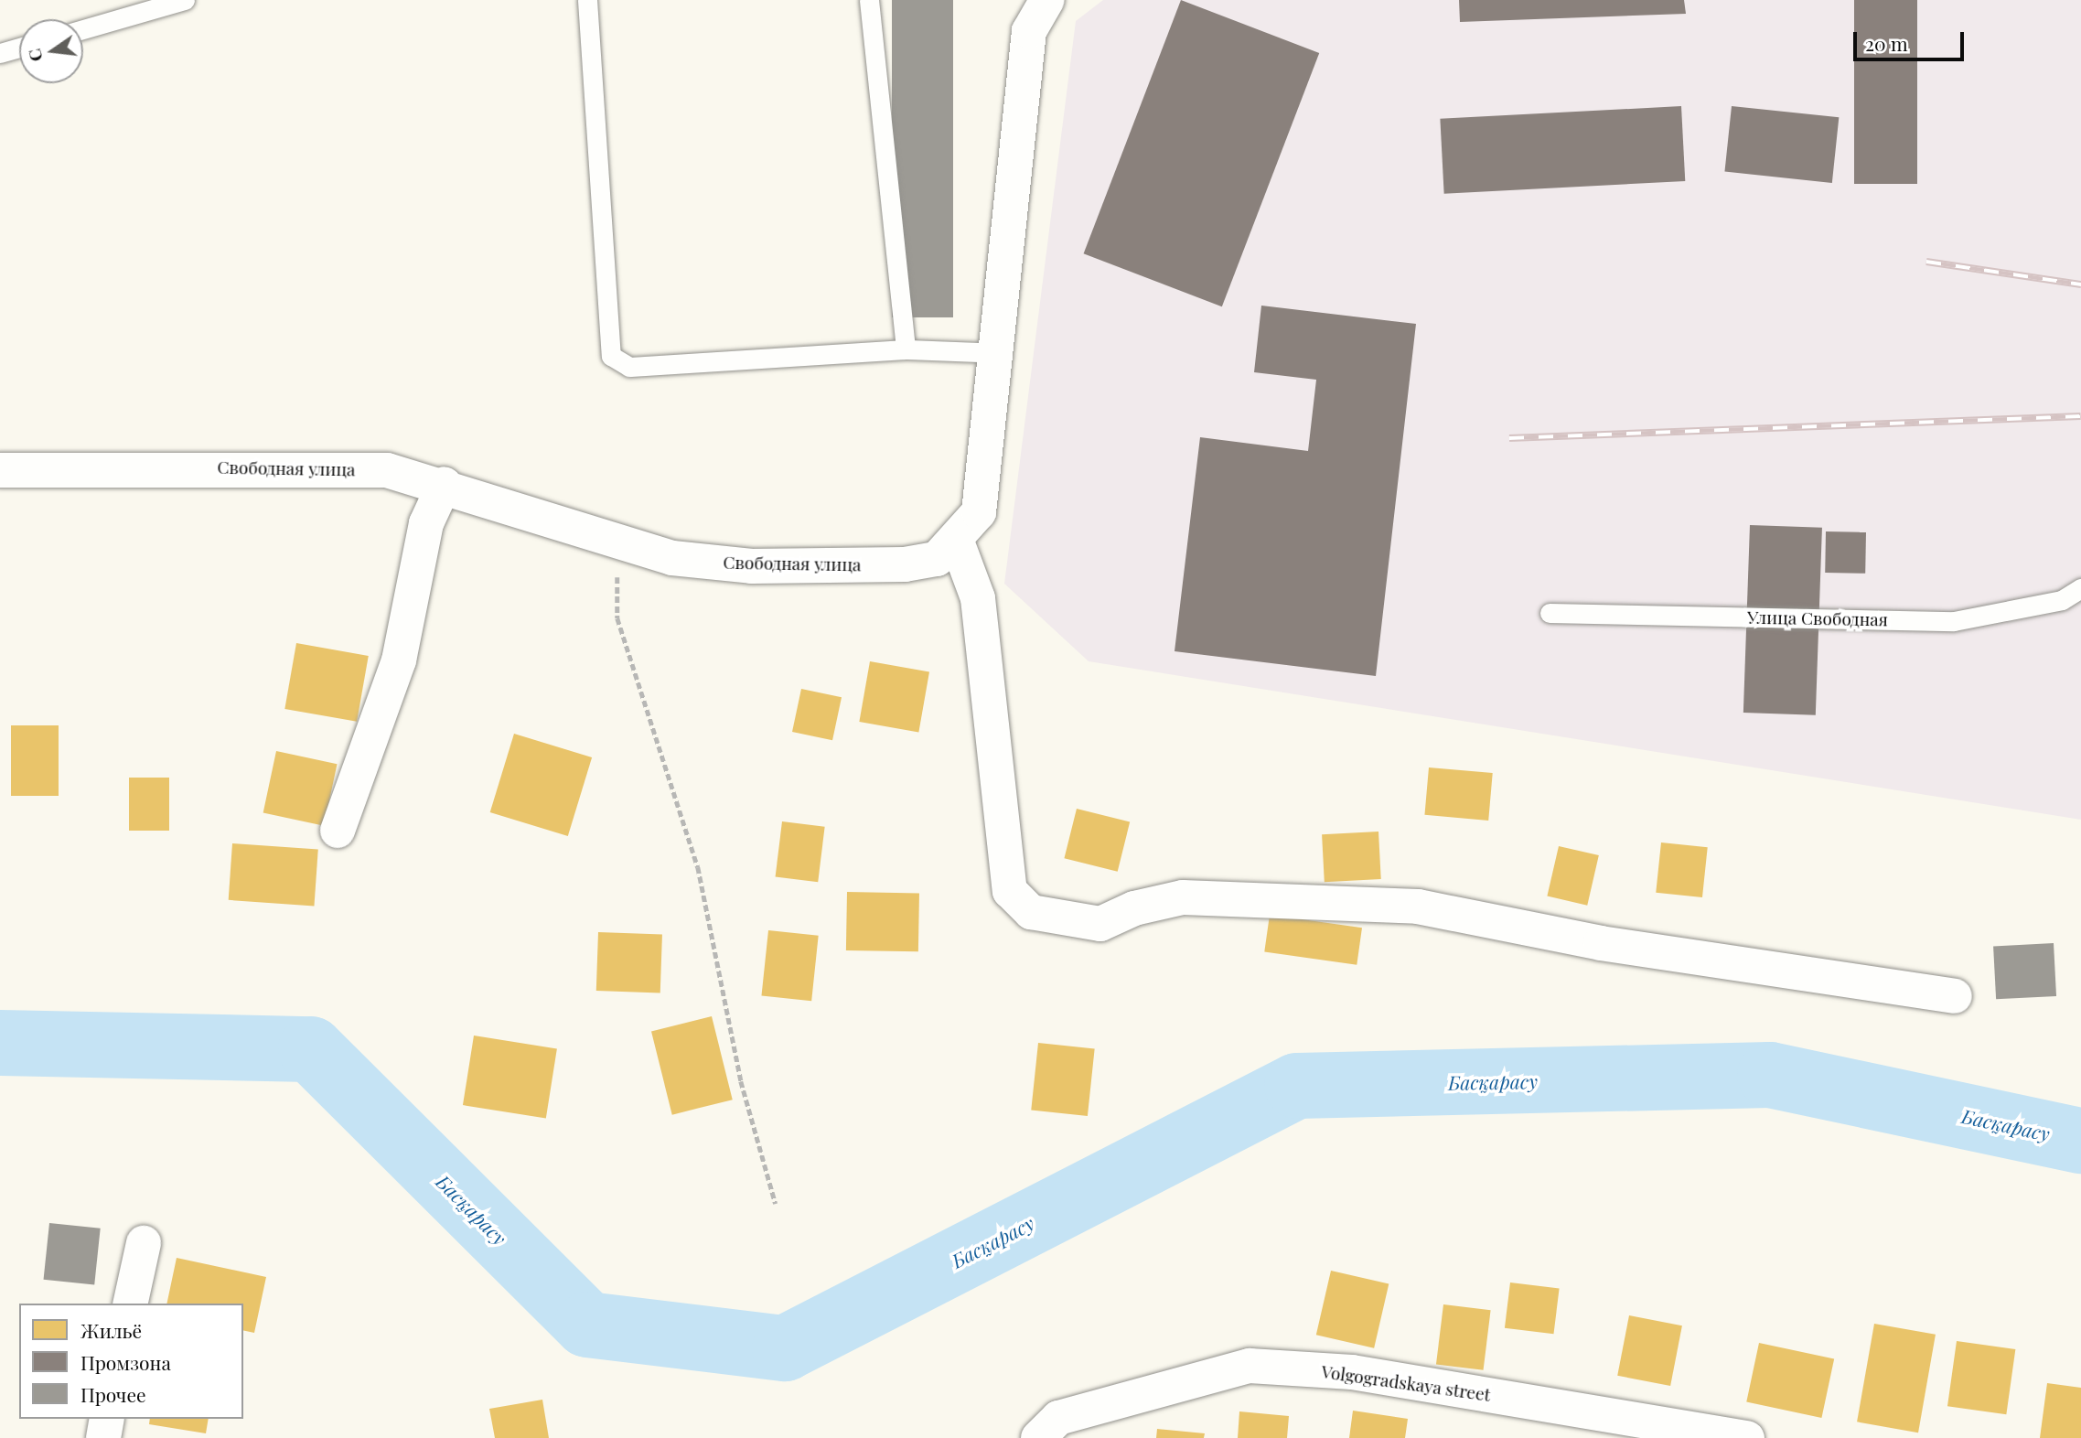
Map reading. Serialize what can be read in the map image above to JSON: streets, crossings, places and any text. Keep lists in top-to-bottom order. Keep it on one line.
{"streets":{"street":["Свободная улица","Volgogradskaya street"],"lane":["Улица Свободная"]},"water":["Басқарасу"],"legend":["Жильё","Промзона","Прочее"],"scale_bar":"20 m","north":"left"}
